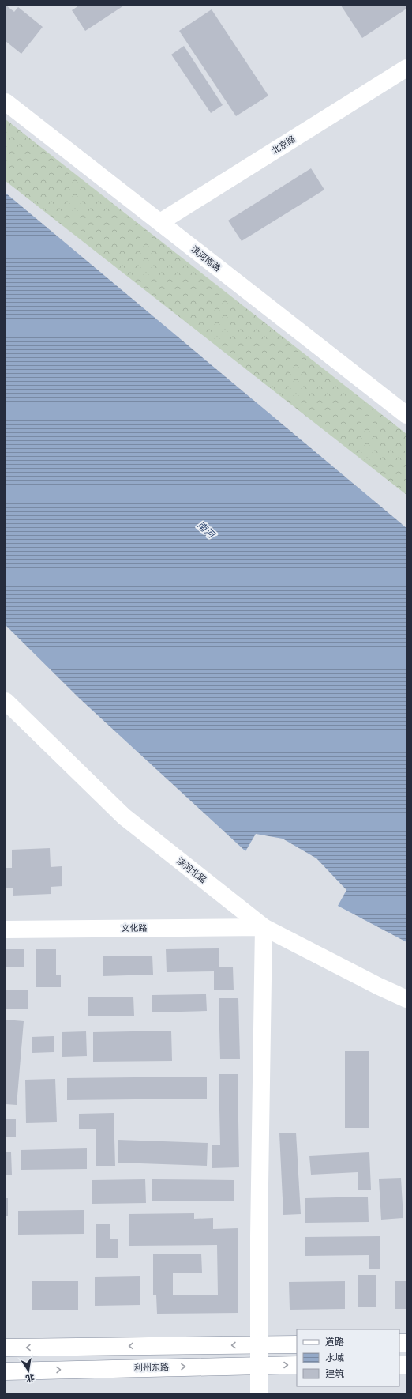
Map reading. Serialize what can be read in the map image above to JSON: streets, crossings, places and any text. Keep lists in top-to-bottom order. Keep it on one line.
{"streets":{"main road":["北京路","滨河南路","滨河北路","文化路","利州东路"]},"crossings":[["北京路","滨河南路"],["滨河北路","文化路"]],"water":["南河"],"legend":["道路","水域","建筑"],"north":"bottom"}
